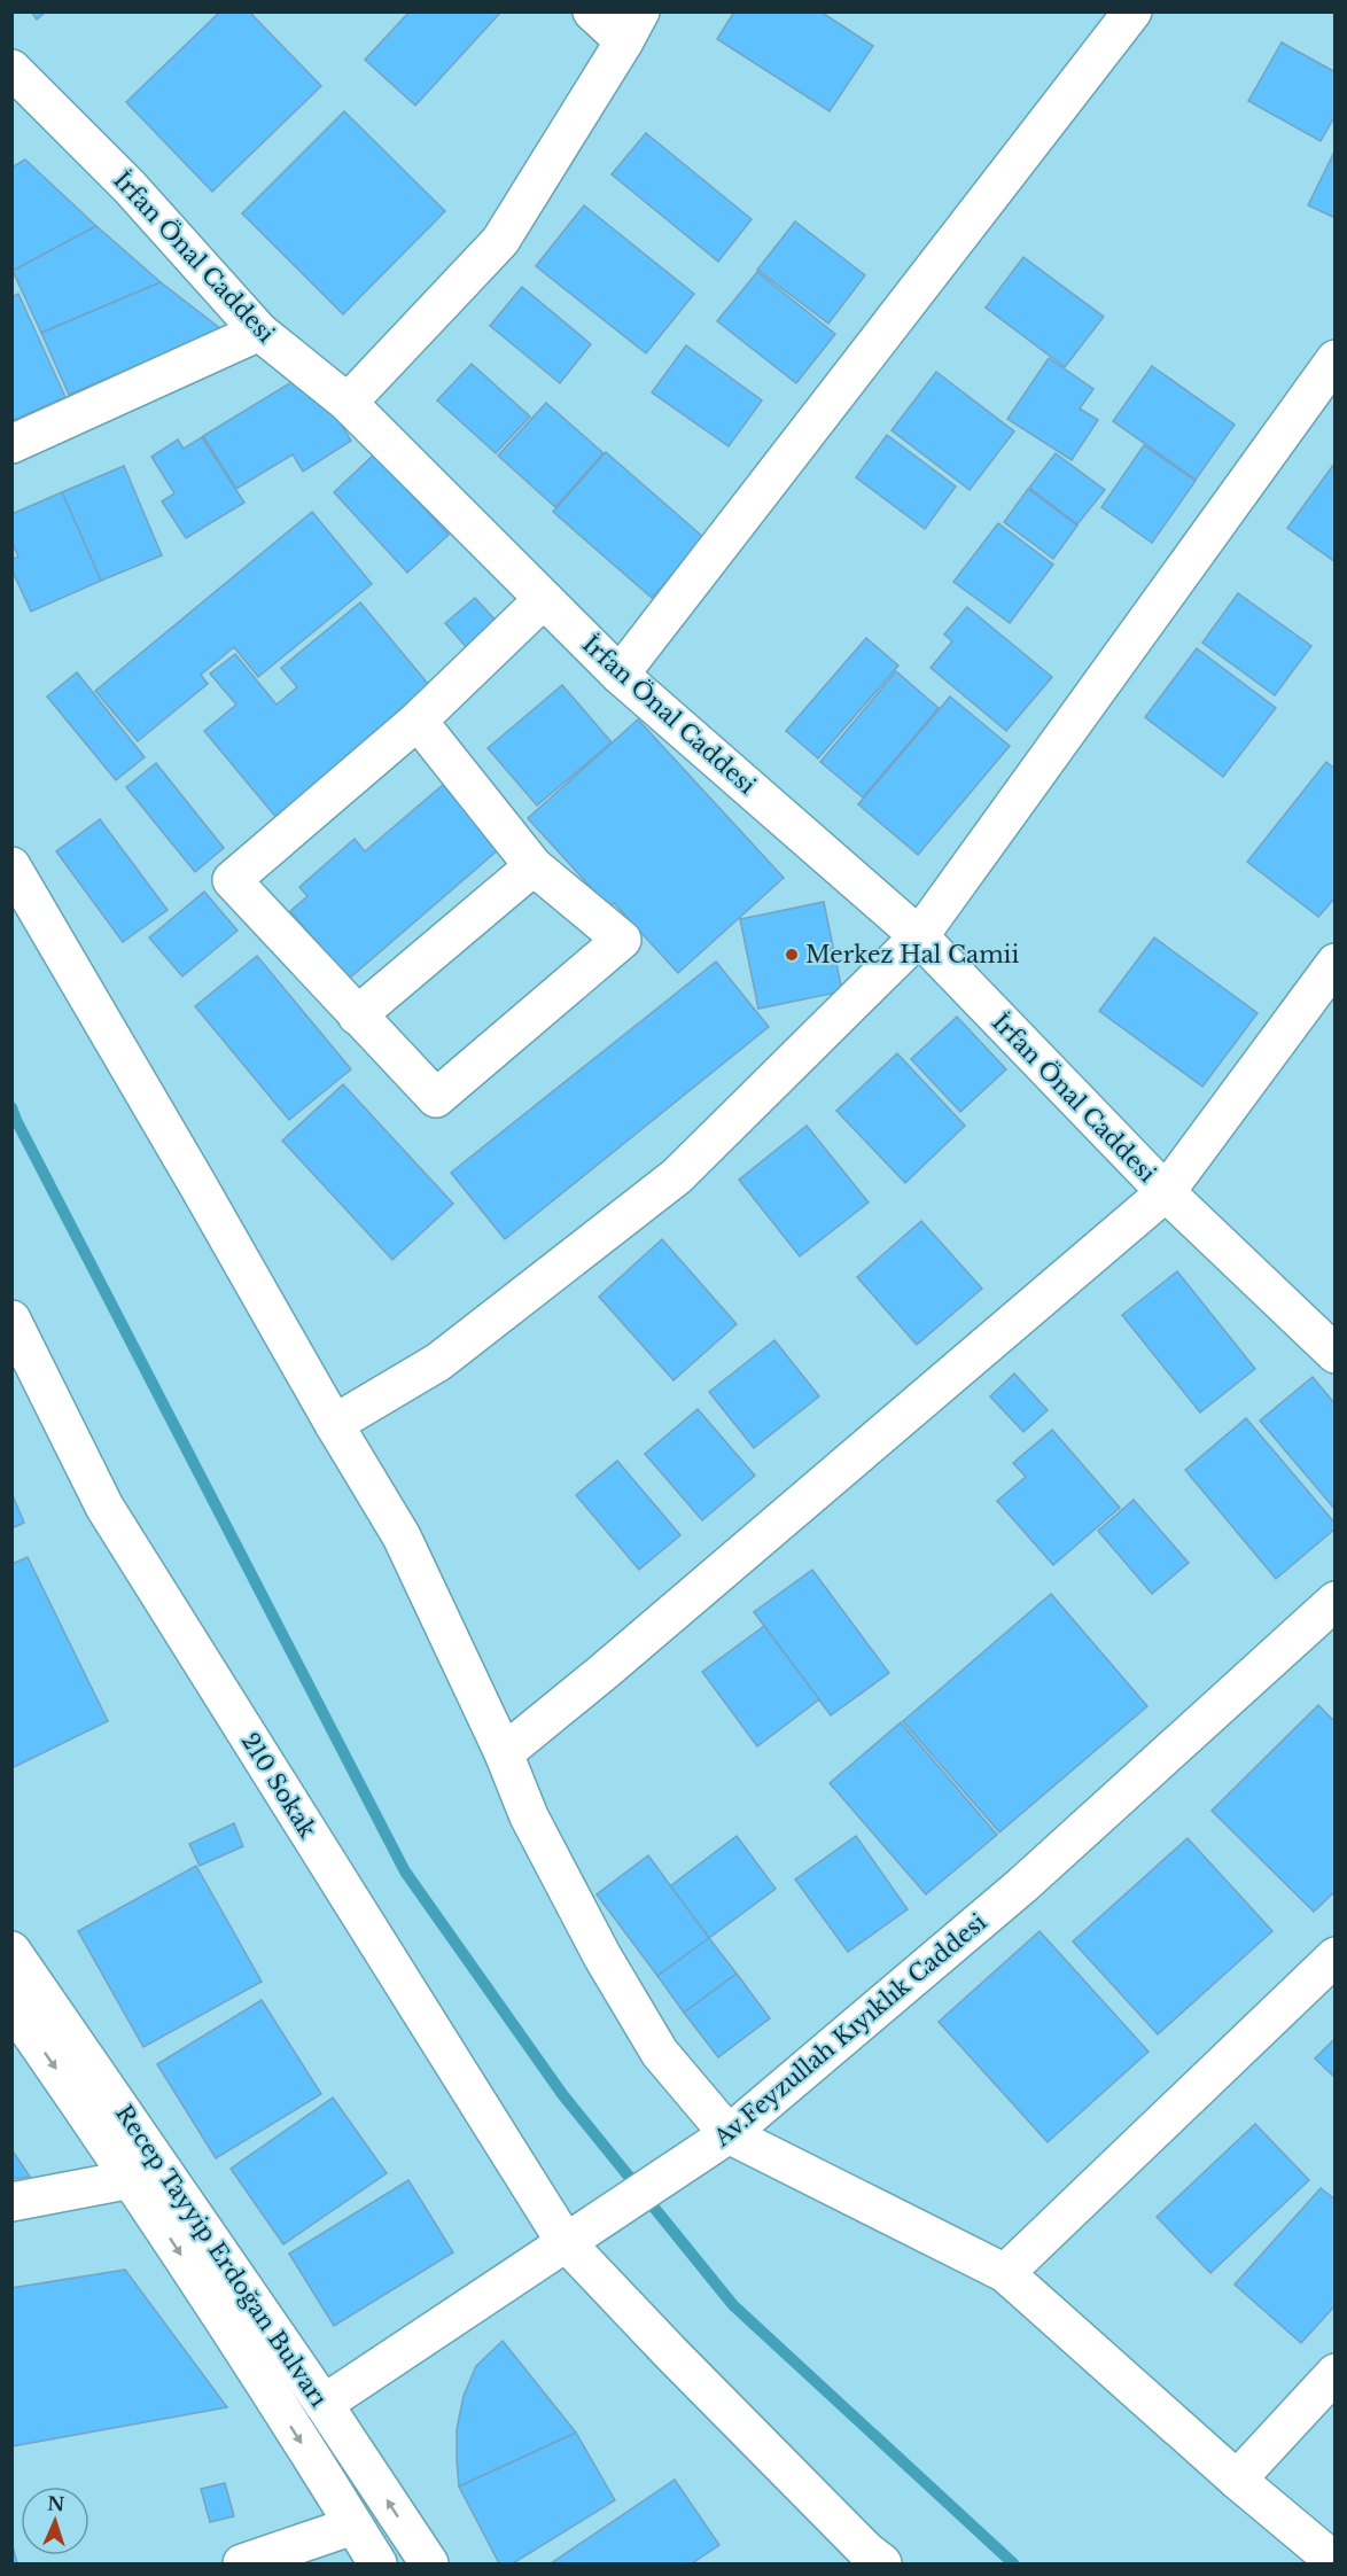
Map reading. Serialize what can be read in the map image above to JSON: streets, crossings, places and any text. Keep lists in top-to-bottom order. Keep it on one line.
{"streets":{"street":["İrfan Önal Caddesi","210 Sokak","Av.Feyzullah Kıyıklık Caddesi","Recep Tayyip Erdoğan Bulvarı"]},"crossings":[["210 Sokak","Av.Feyzullah Kıyıklık Caddesi"],["Av.Feyzullah Kıyıklık Caddesi","Recep Tayyip Erdoğan Bulvarı"]],"places":["Merkez Hal Camii"],"north":"top"}
